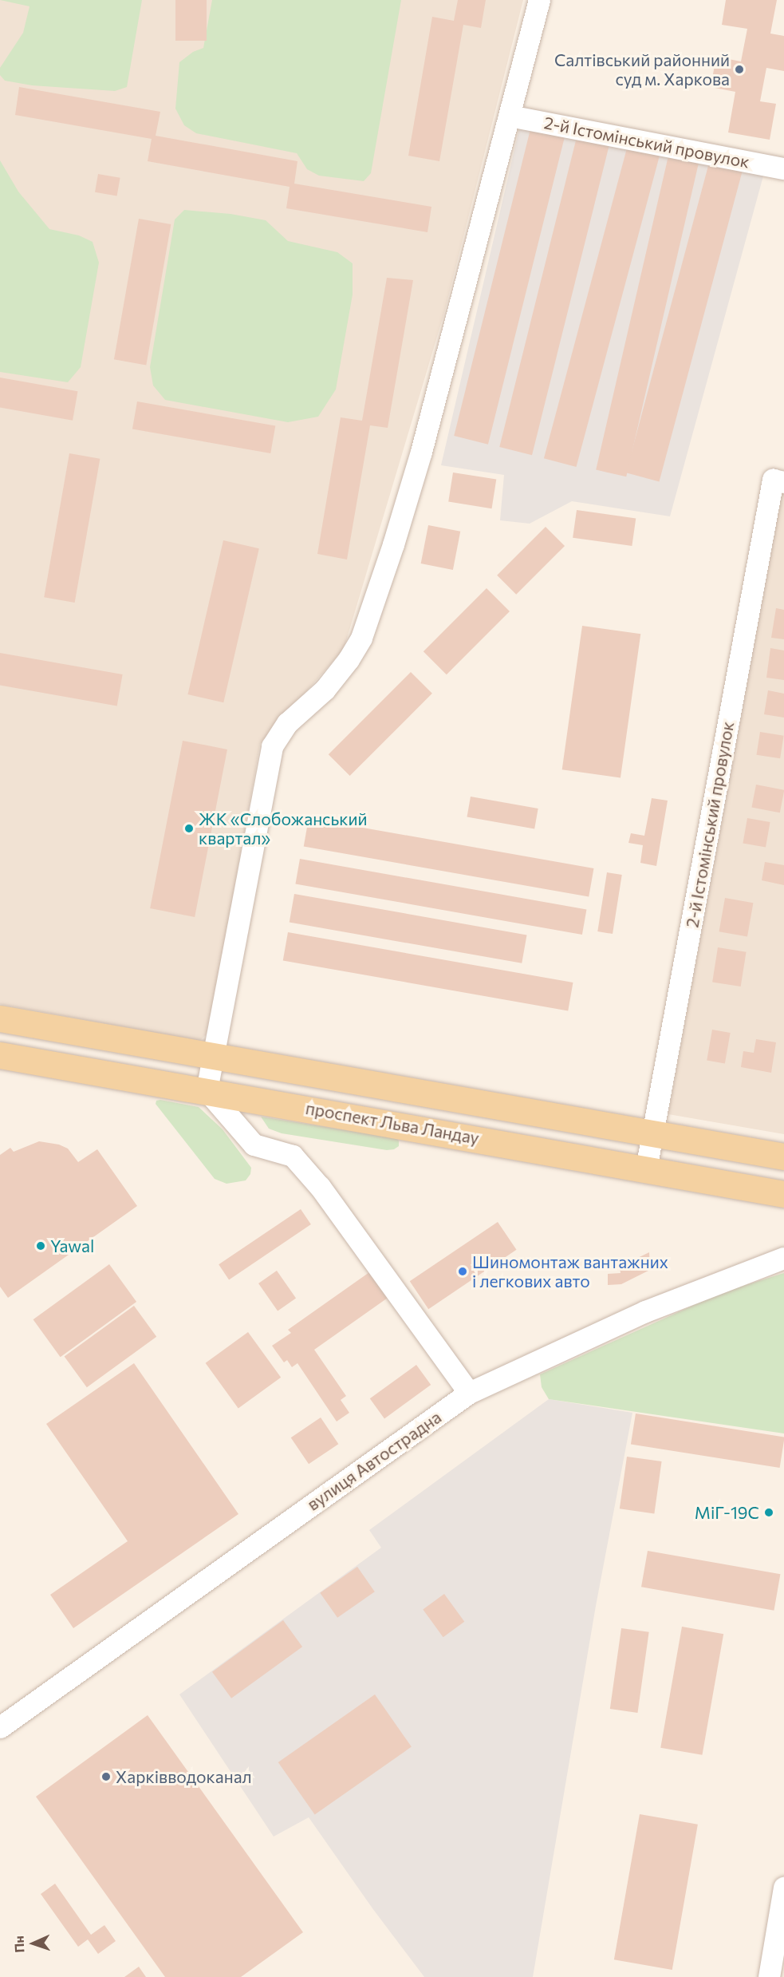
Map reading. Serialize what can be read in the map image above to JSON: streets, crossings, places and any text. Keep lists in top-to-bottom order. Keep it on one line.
{"streets":{"main road":["проспект Льва Ландау"],"street":["2-й Істомінський провулок","вулиця Автострадна"]},"crossings":[["2-й Істомінський провулок","проспект Льва Ландау"]],"places":["Салтівський районний суд м. Харкова","ЖК «Слобожанський квартал»","Yawal","Шиномонтаж вантажних і легкових авто","МіГ-19С","Харківводоканал"],"north":"left"}
